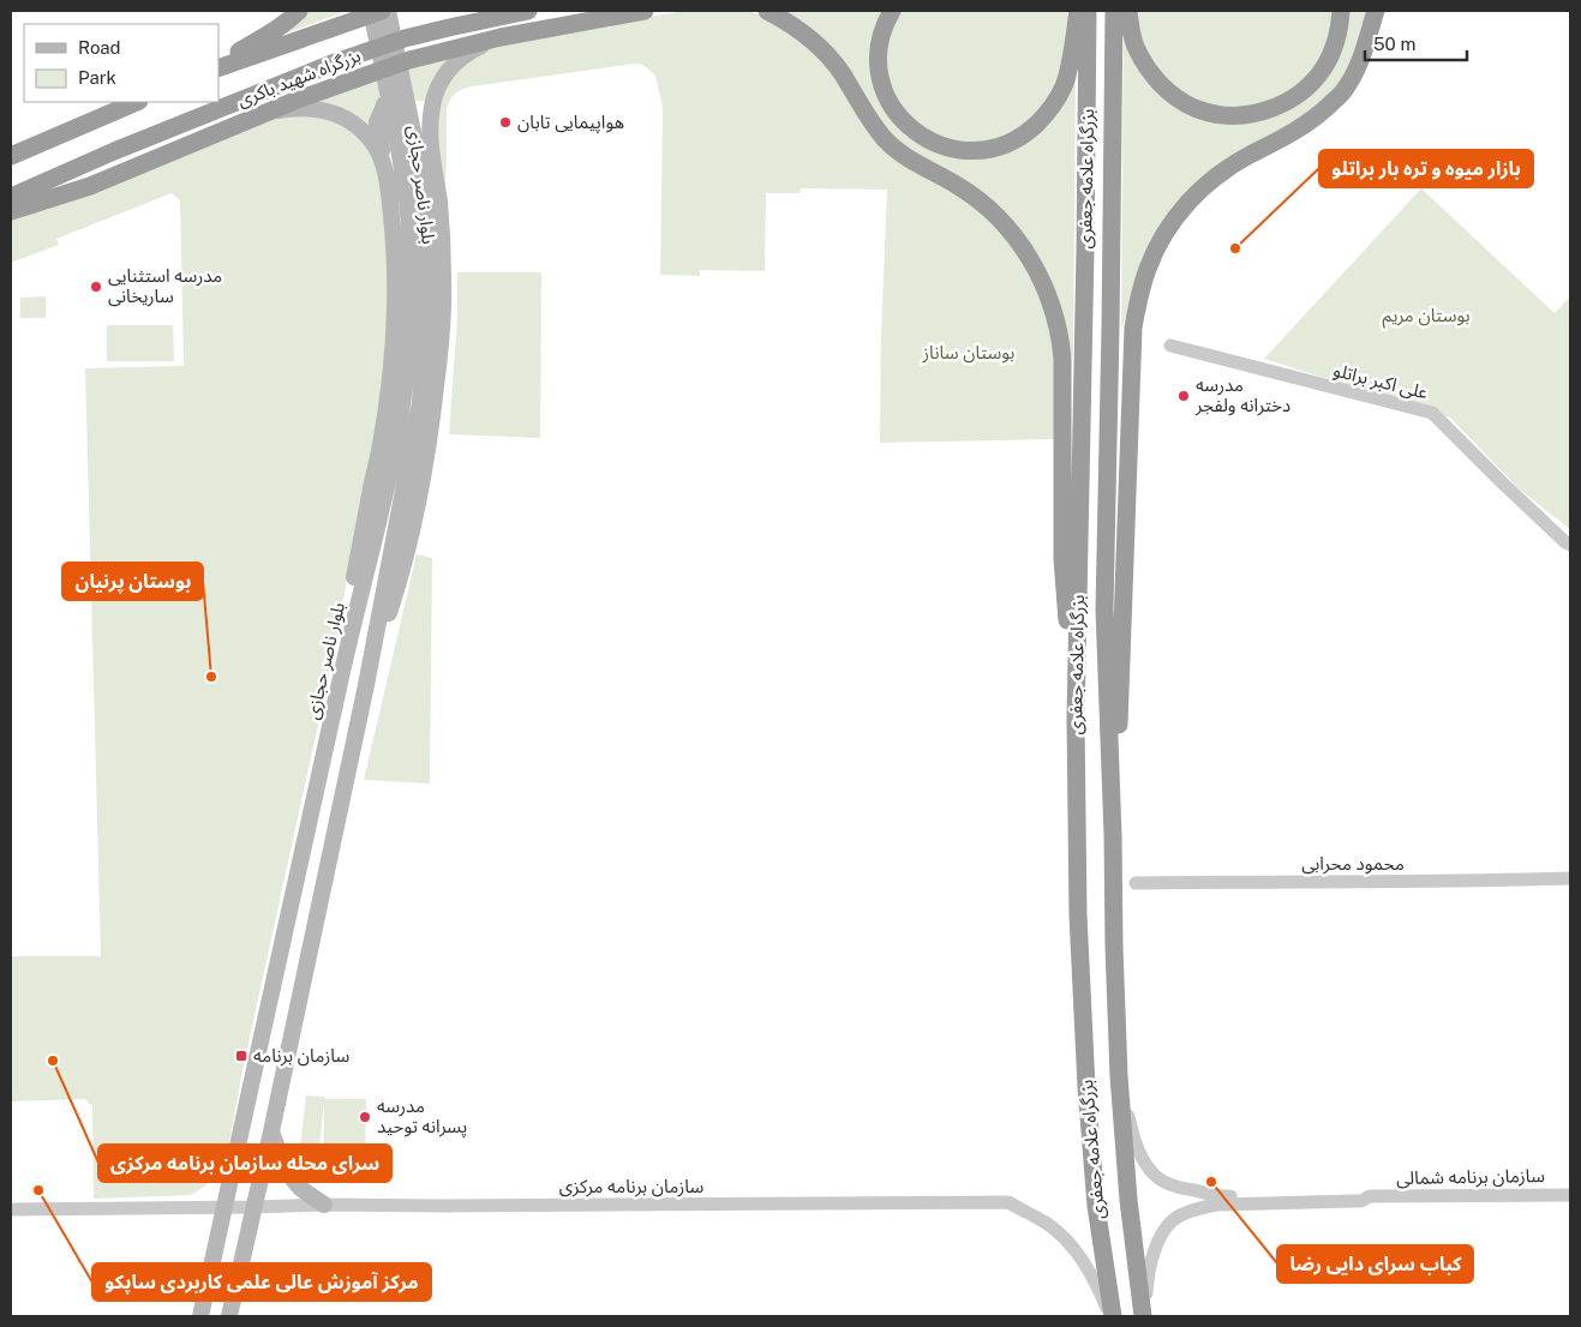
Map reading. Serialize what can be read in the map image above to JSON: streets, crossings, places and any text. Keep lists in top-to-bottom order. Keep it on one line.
{"streets":{"highway":["بزرگراه شهید باکری","بزرگراه علامه جعفری"],"main road":["بلوار ناصر حجازی"],"street":["علی اکبر براتلو","محمود محرابی","سازمان برنامه شمالی","سازمان برنامه مرکزی"]},"crossings":[["بزرگراه علامه جعفری","سازمان برنامه مرکزی"],["بلوار ناصر حجازی","سازمان برنامه مرکزی"]],"parks":["بوستان مریم","بوستان ساناز"],"places":{"other":["هواپیمایی تابان","بازار میوه و تره بار براتلو","مدرسه استثنایی ساریخانی","مدرسه دخترانه ولفجر","بوستان پرنیان","سرای محله سازمان برنامه مرکزی","مدرسه پسرانه توحید","کباب سرای دایی رضا","مرکز آموزش عالی علمی کاربردی ساپکو"],"transit":["سازمان برنامه"]},"legend":["Road","Park"],"scale_bar":"50 m"}
